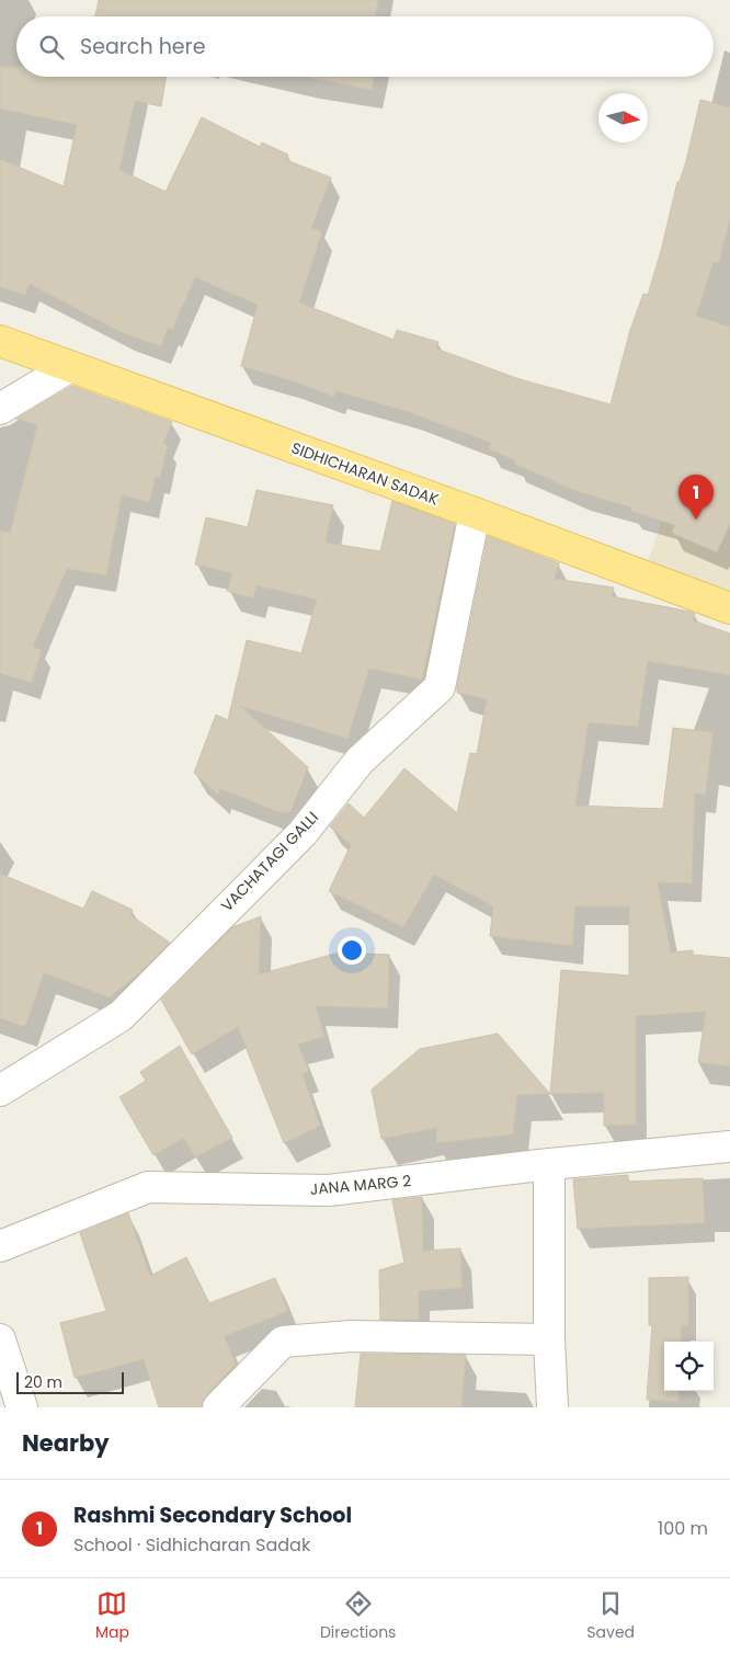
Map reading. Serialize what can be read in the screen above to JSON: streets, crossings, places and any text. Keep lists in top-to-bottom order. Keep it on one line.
{"streets":{"main road":["SIDHICHARAN SADAK"],"street":["VACHATAGI GALLI","JANA MARG 2"]},"crossings":[["SIDHICHARAN SADAK","VACHATAGI GALLI"]],"scale_bar":"20 m","north":"right","page":{"search":"Search here","pins":"1","scale":"20 m","heading":"Nearby","list":[{"mark":"1","name":"Rashmi Secondary School","note":"School · Sidhicharan Sadak","value":"100 m"}],"nav":["Map","Directions","Saved"]}}
